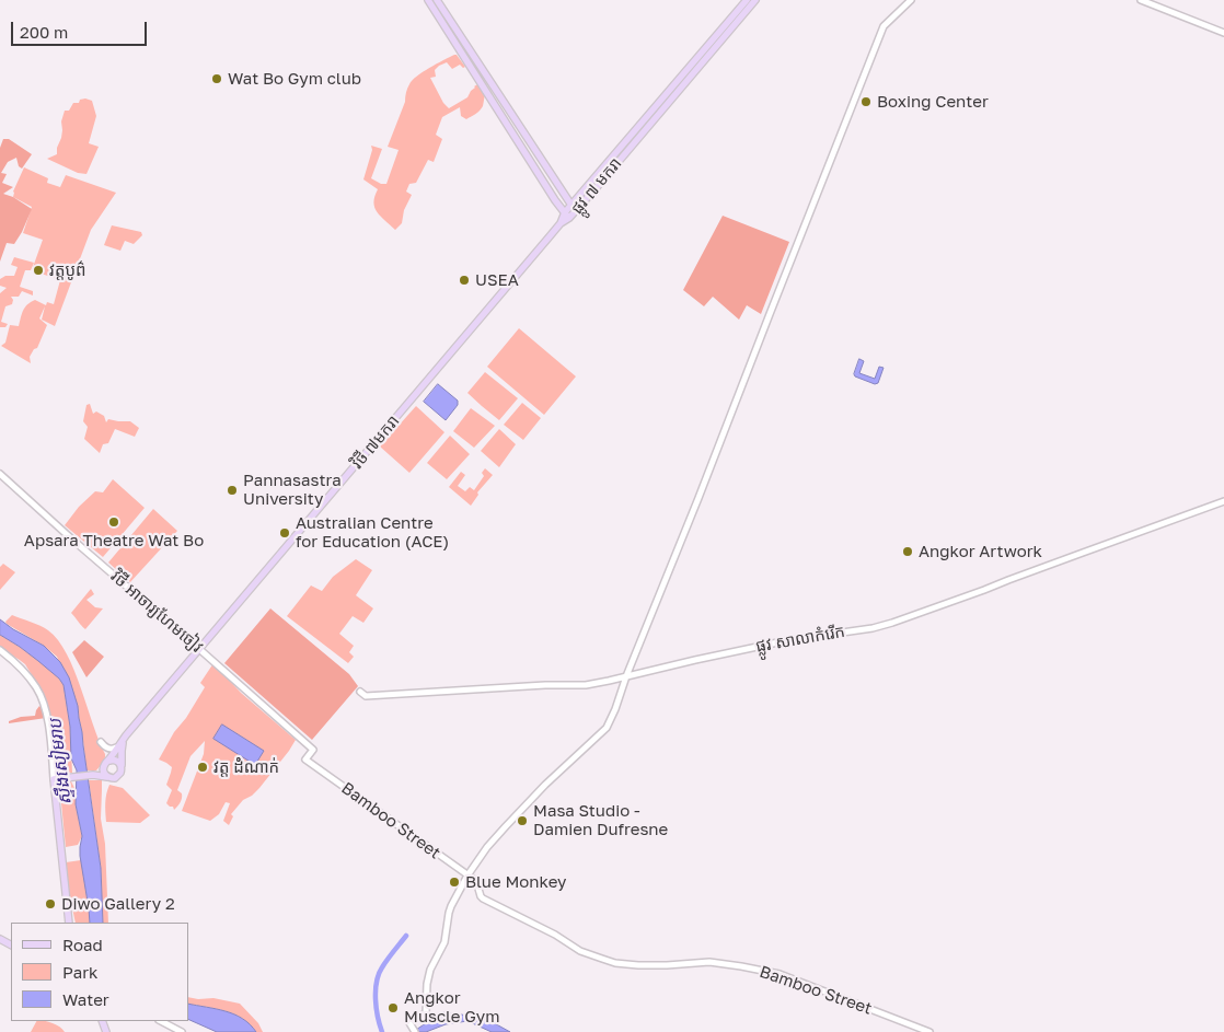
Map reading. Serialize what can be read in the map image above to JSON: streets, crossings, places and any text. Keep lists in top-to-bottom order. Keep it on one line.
{"streets":{"main road":["ផ្លូវ ៧ មករា","វិថី ៧មករា"],"street":["វិថី អាចារ្យហែមចៀវ","ផ្លូវ សាលាកំរើក","Bamboo Street"]},"crossings":[["ផ្លូវ ៧ មករា","វិថី ៧មករា"],["វិថី ៧មករា","វិថី អាចារ្យហែមចៀវ"],["វិថី អាចារ្យហែមចៀវ","Bamboo Street"]],"water":["ស្ទឹងសៀមរាប"],"places":["Wat Bo Gym club","Boxing Center","វត្តបូព៌","USEA","Pannasastra University","Apsara Theatre Wat Bo","Australian Centre for Education (ACE)","Angkor Artwork","វត្ត ដំំណាក់","Masa Studio - Damien Dufresne","Blue Monkey","Diwo Gallery 2","Angkor Muscle Gym"],"legend":["Road","Park","Water"],"scale_bar":"200 m"}
